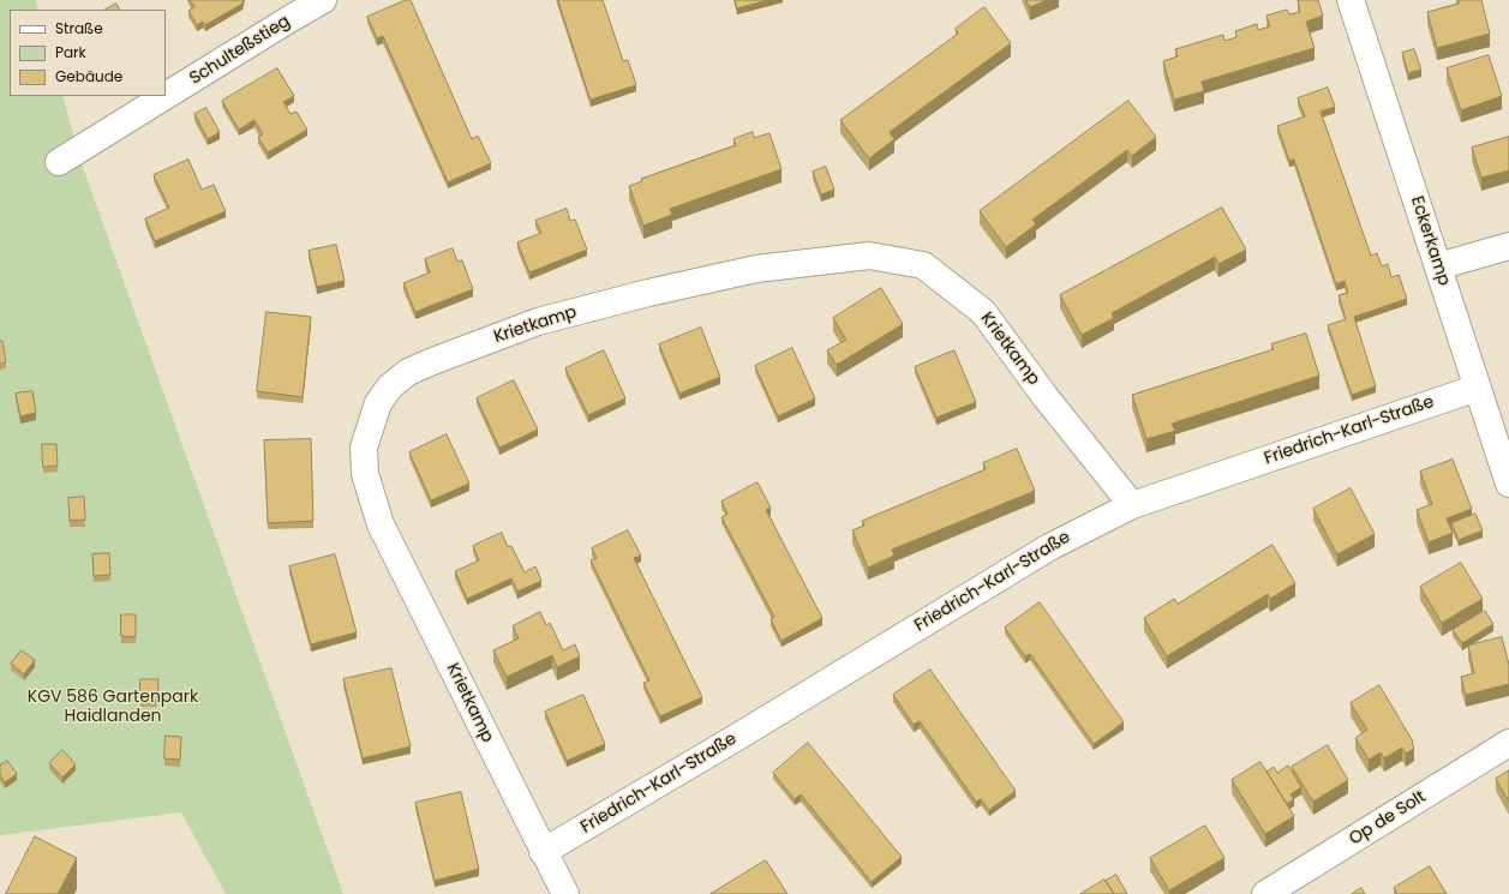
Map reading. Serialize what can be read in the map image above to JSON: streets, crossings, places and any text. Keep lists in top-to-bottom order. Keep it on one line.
{"streets":{"street":["Schulteßstieg","Eckerkamp","Krietkamp","Friedrich-Karl-Straße","Op de Solt"]},"crossings":[["Eckerkamp","Friedrich-Karl-Straße"],["Krietkamp","Friedrich-Karl-Straße"]],"parks":["KGV 586 Gartenpark Haidlanden"],"legend":["Straße","Park","Gebäude"]}
